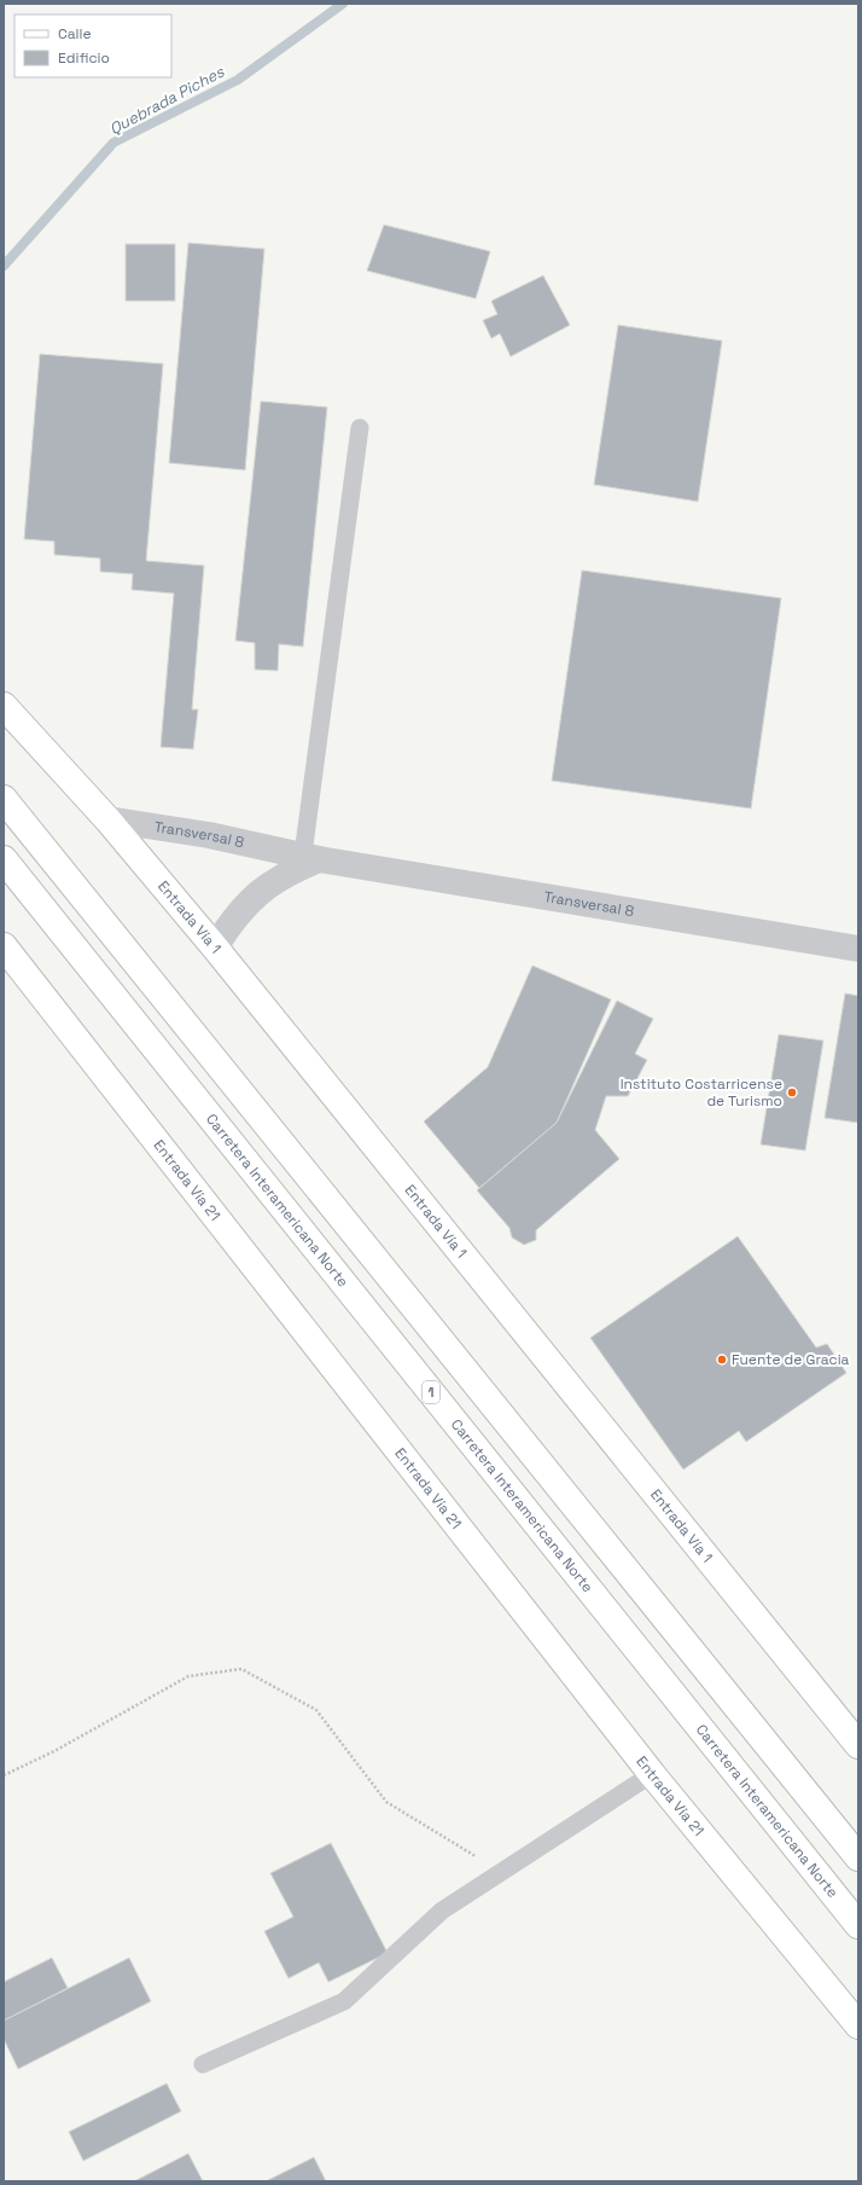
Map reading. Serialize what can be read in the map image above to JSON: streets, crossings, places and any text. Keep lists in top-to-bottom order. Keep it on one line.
{"streets":{"main road":["Entrada Vía 1","Entrada Vía 21","Carretera Interamericana Norte","1"],"street":["Transversal 8"]},"crossings":[["Transversal 8","Entrada Vía 1"]],"water":["Quebrada Piches"],"places":["Instituto Costarricense de Turismo","Fuente de Gracia"],"legend":["Calle","Edificio"]}
